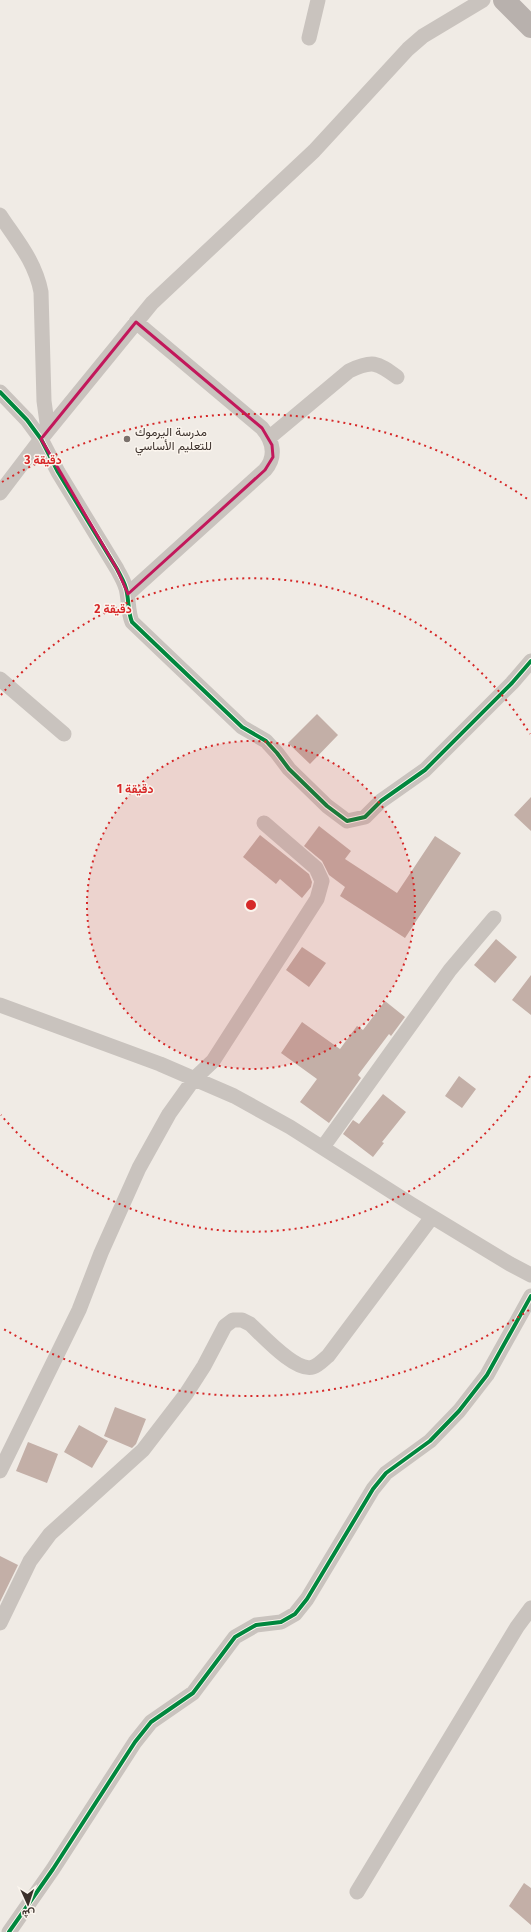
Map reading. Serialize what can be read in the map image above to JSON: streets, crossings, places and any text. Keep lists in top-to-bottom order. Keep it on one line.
{"places":["مدرسة اليرموك للتعليم الأساسي"],"north":"bottom","rings":["3 دقيقة","2 دقيقة","1 دقيقة"]}
